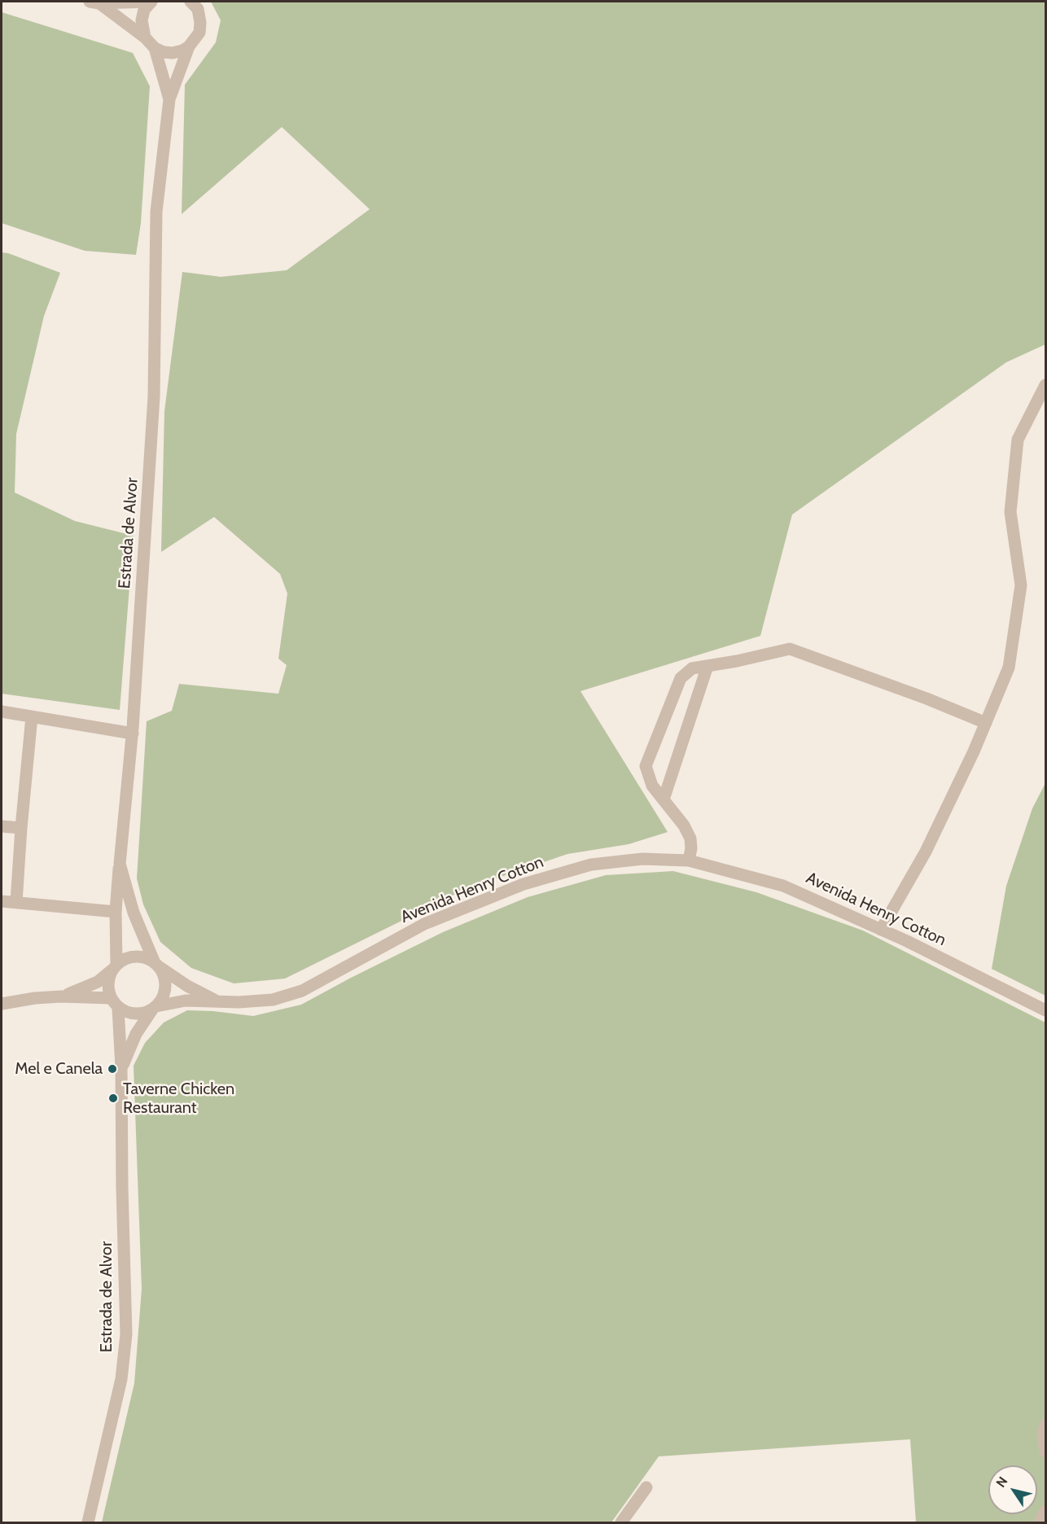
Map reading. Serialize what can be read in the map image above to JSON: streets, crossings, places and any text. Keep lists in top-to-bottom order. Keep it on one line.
{"streets":{"street":["Estrada de Alvor","Avenida Henry Cotton"]},"crossings":[["Estrada de Alvor","Avenida Henry Cotton"]],"places":["Mel e Canela","Taverne Chicken Restaurant"],"north":"top left"}
